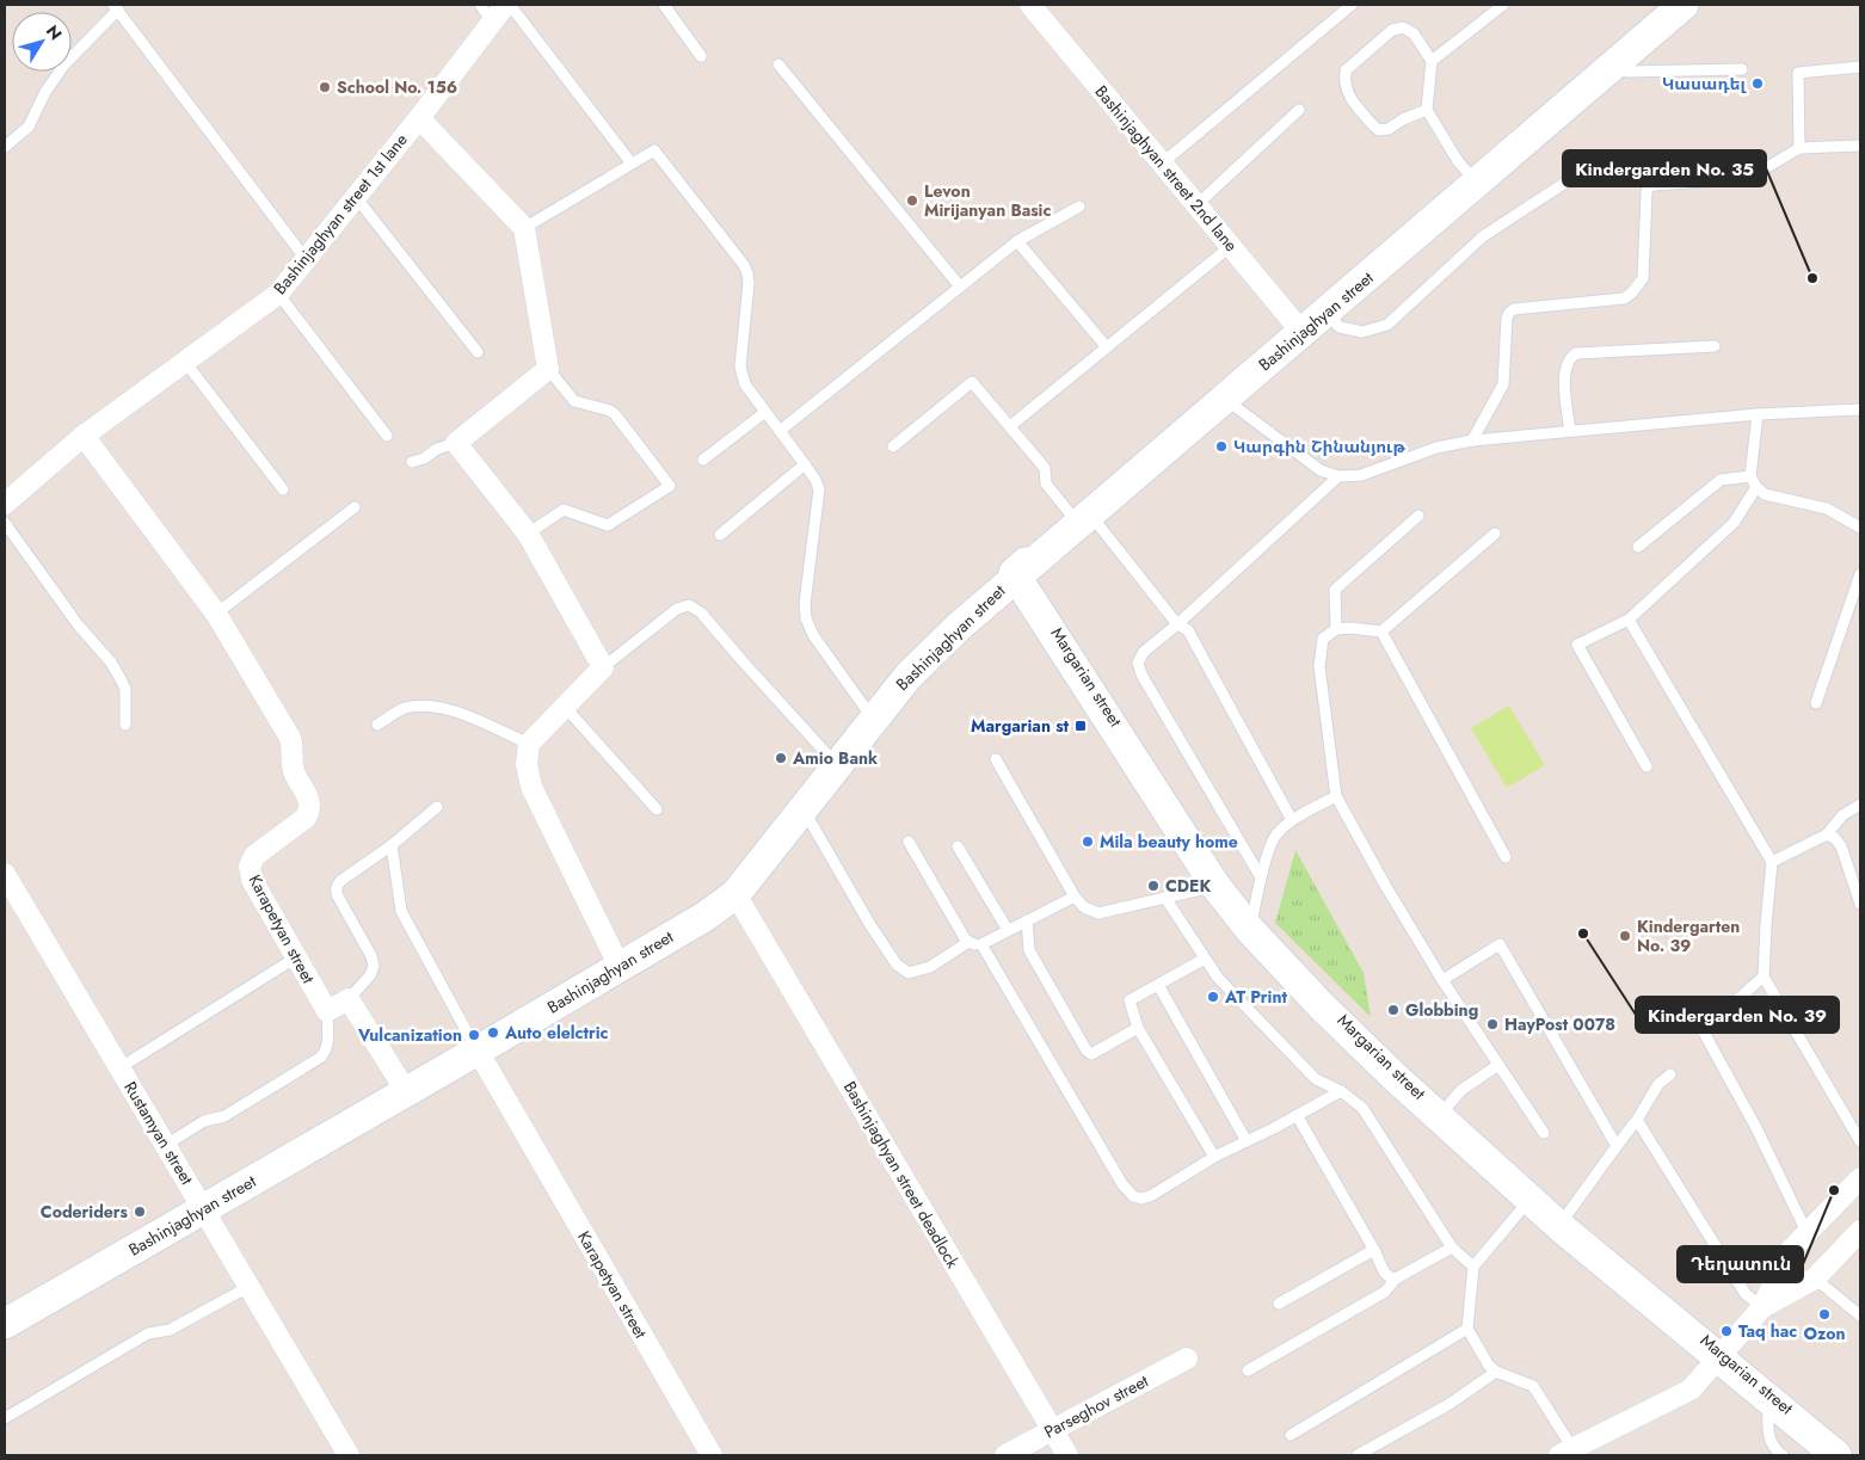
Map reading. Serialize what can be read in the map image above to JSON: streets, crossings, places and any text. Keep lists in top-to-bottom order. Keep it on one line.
{"streets":{"main road":["Bashinjaghyan street","Margarian street"],"street":["Bashinjaghyan street 2nd lane","Bashinjaghyan street 1st lane","Karapetyan street","Rustamyan street","Bashinjaghyan street deadlock","Parseghov street"]},"crossings":[["Bashinjaghyan street 2nd lane","Bashinjaghyan street"],["Bashinjaghyan street","Margarian street"],["Bashinjaghyan street","Karapetyan street"],["Bashinjaghyan street","Rustamyan street"],["Bashinjaghyan street","Bashinjaghyan street deadlock"],["Bashinjaghyan street deadlock","Parseghov street"]],"places":{"other":["Կասադել","School No. 156","Levon Mirijanyan Basic","Kindergarden No. 35","Կարգին Շինանյութ","Amio Bank","Mila beauty home","CDEK","Kindergarden No. 39","Kindergarten No. 39","AT Print","Globbing","HayPost 0078","Auto elelctric","Vulcanization","Դեղատուն","Coderiders","Ozon","Taq hac"],"transit":["Margarian st"]},"north":"top right"}
